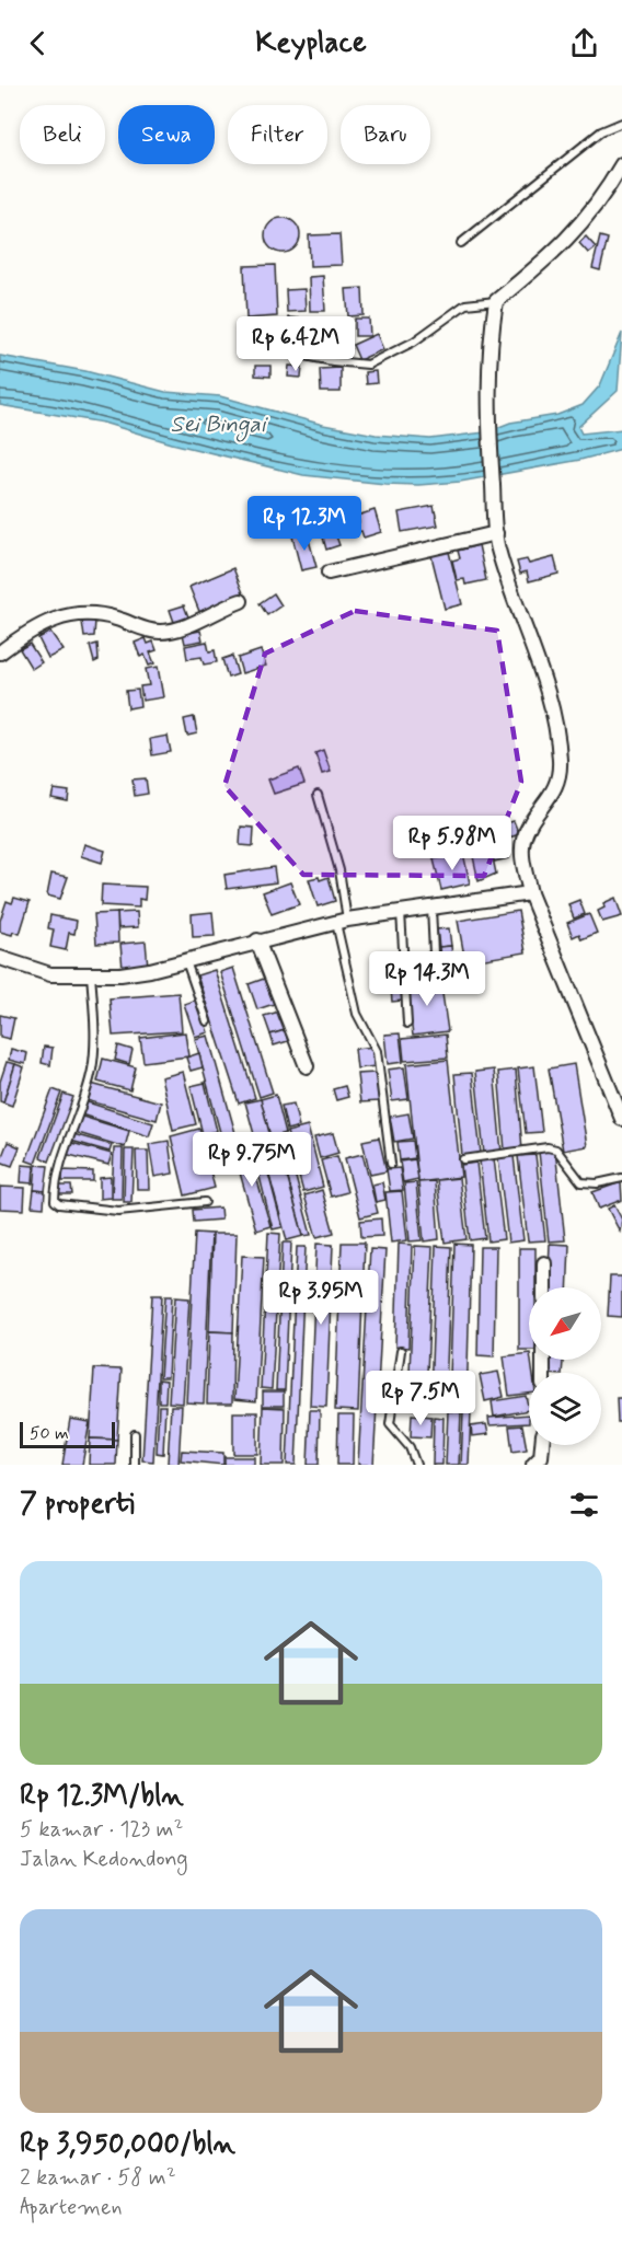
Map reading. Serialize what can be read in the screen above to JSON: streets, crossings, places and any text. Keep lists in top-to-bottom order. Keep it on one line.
{"water":["Sei Bingai"],"scale_bar":"50 m","north":"bottom left","page":{"header":"Keyplace","chip":["Beli","Sewa","Filter","Baru"],"price":["Rp 6.42M","Rp 12.3M","Rp 5.98M","Rp 14.3M","Rp 9.75M","Rp 3.95M","Rp 7.5M"],"scale":"50 m","heading":"7 properti","list":[{"name":"Rp 12.3M/bln","note":"5 kamar · 123 m² · Jalan Kedondong"},{"name":"Rp 3,950,000/bln","note":"2 kamar · 58 m² · Apartemen"}]}}
